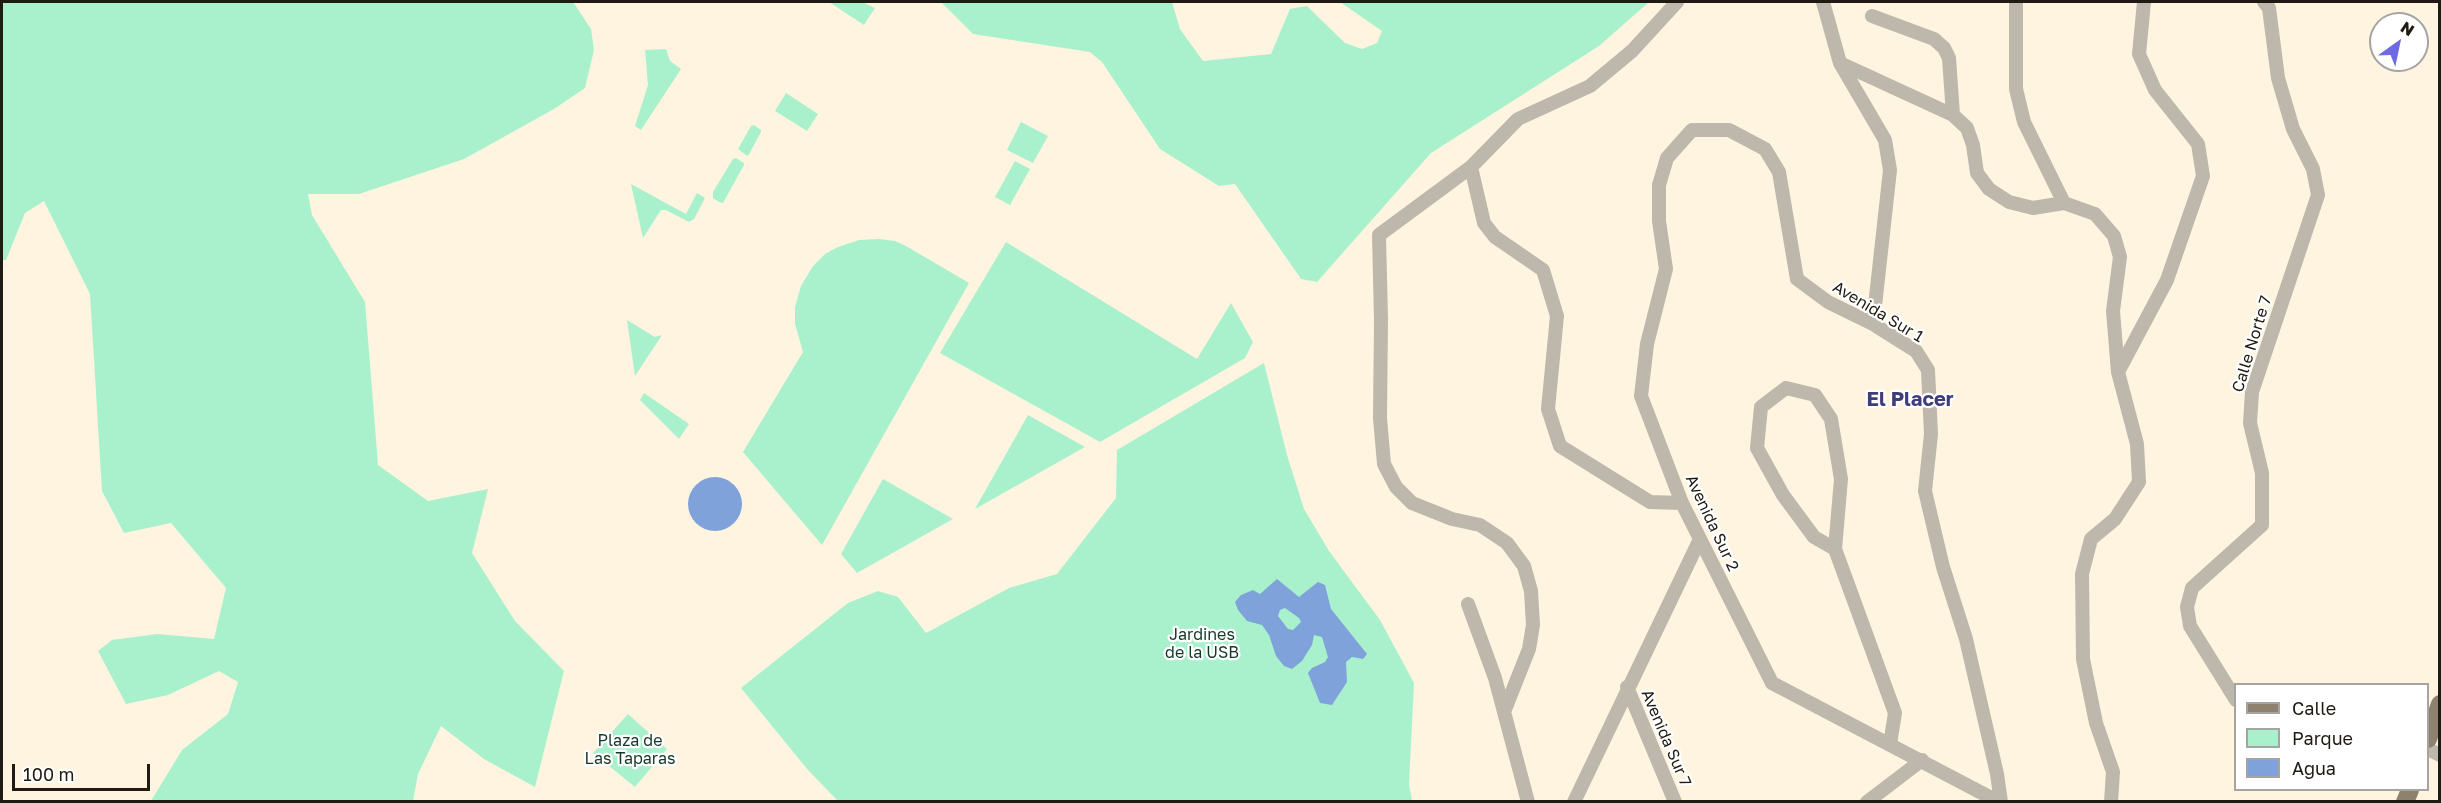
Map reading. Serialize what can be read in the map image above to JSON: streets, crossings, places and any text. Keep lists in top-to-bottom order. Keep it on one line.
{"streets":{"street":["Avenida Sur 1","Calle Norte 7","Avenida Sur 2","Avenida Sur 7"]},"crossings":[["Avenida Sur 1","Avenida Sur 2"]],"districts":["El Placer"],"parks":["Jardines de la USB","Plaza de Las Taparas"],"legend":["Calle","Parque","Agua"],"scale_bar":"100 m","north":"top right"}
